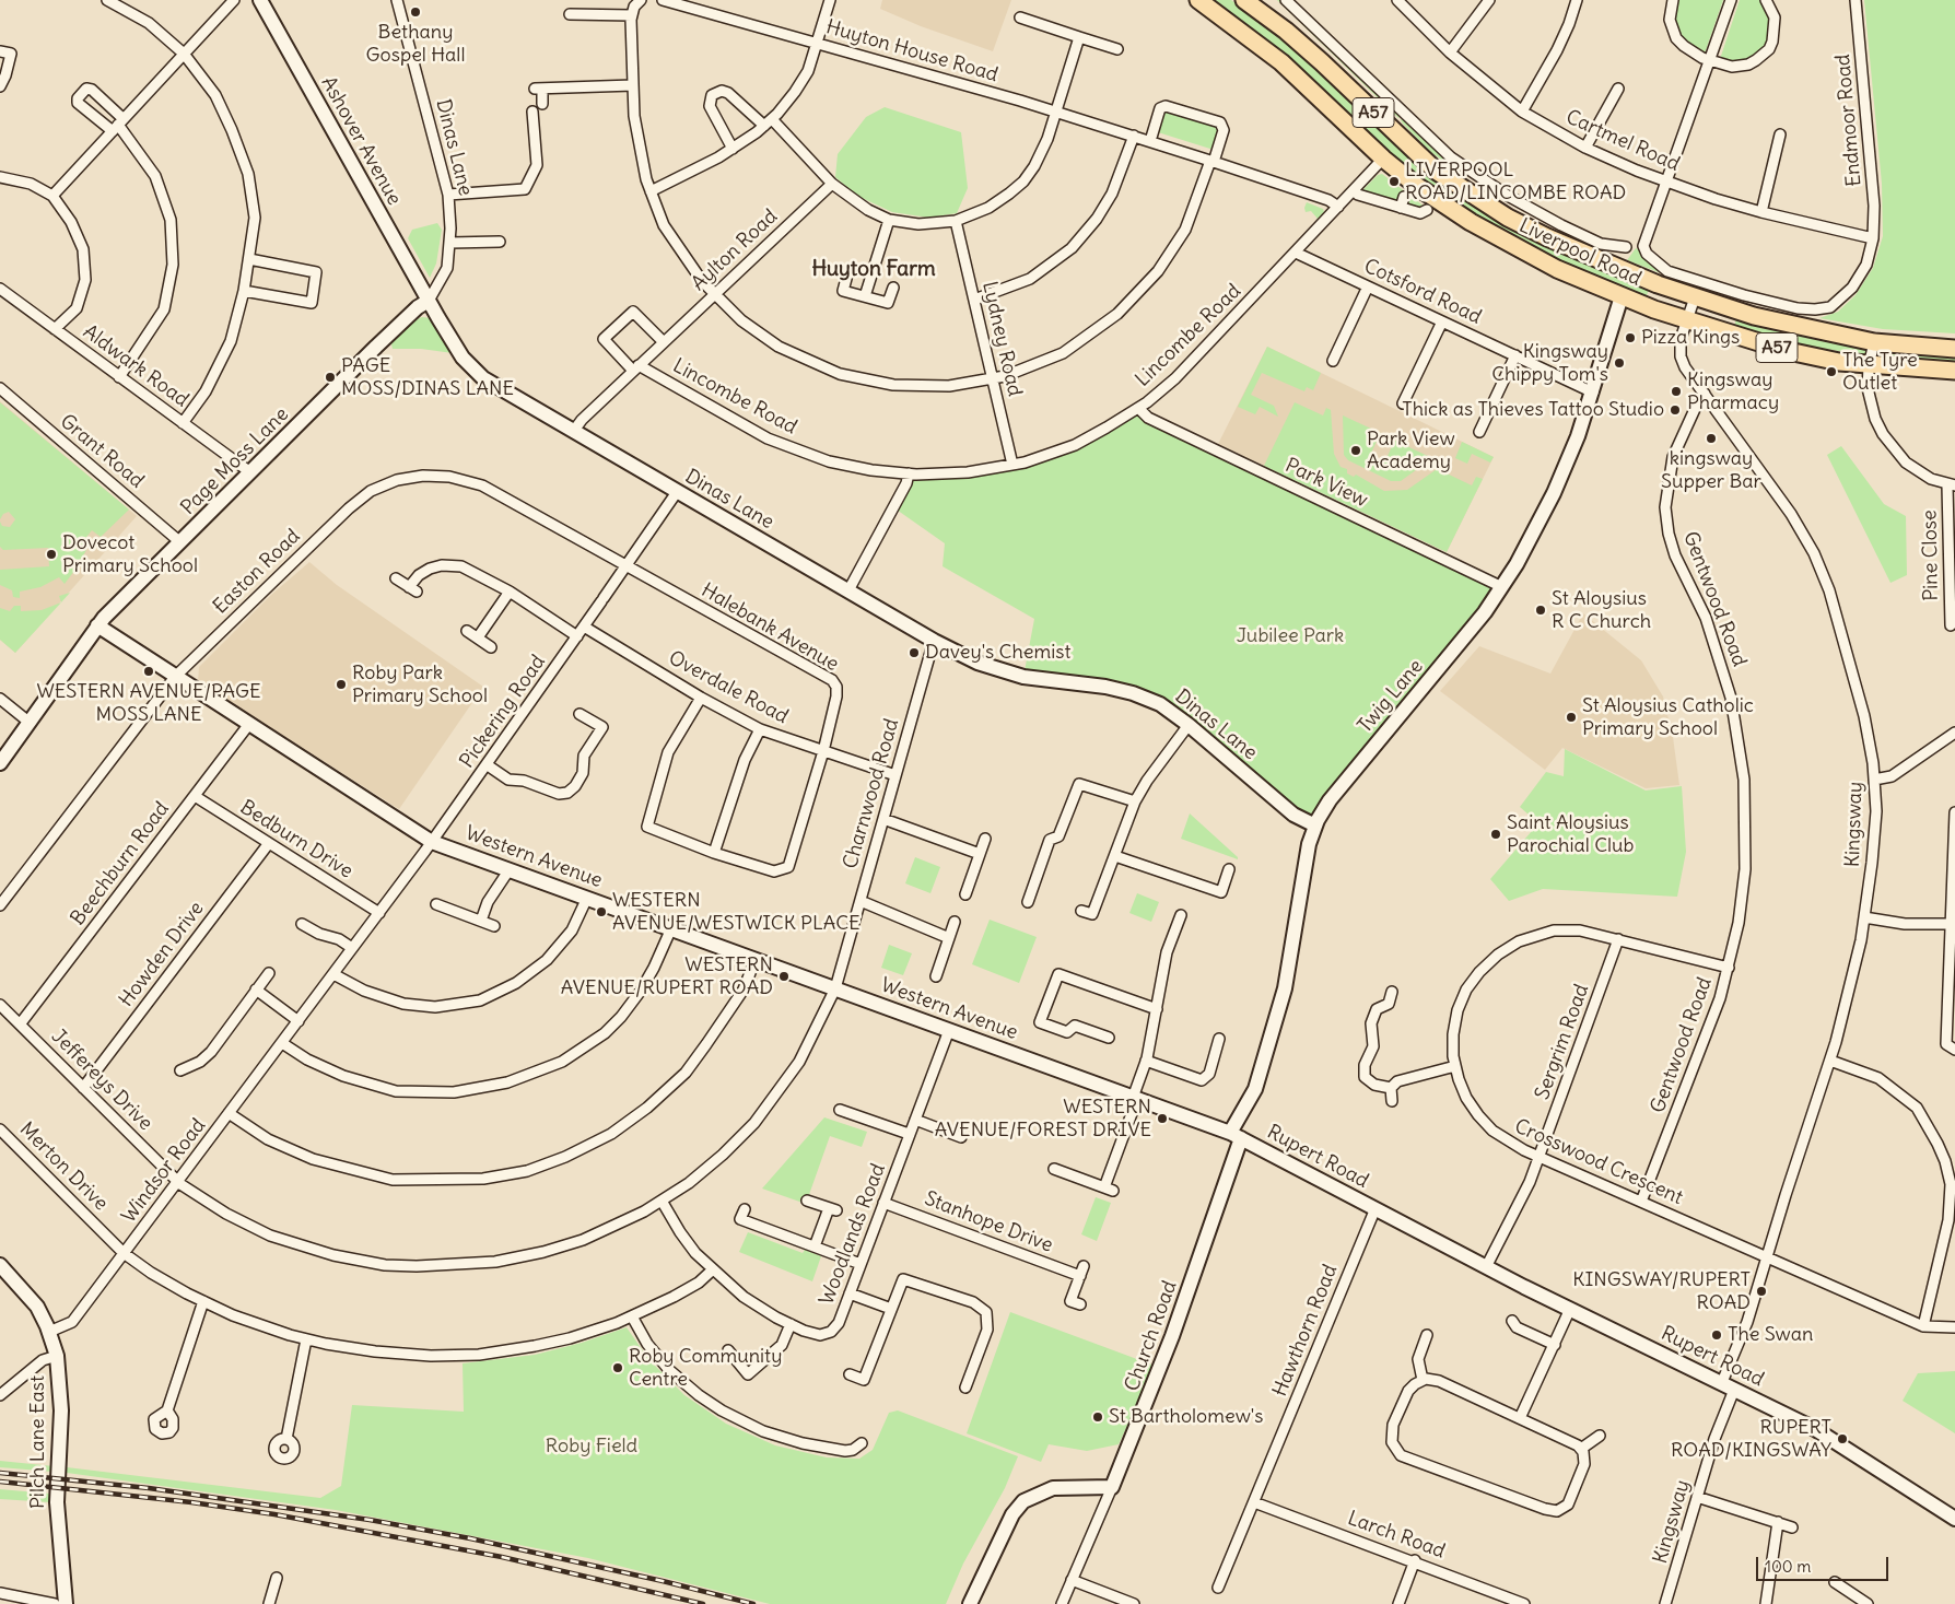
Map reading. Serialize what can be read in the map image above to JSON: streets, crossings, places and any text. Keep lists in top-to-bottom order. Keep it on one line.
{"streets":{"highway":["A57","Liverpool Road"],"street":["Huyton House Road","Endmoor Road","Ashover Avenue","Cartmel Road","Dinas Lane","Aylton Road","Cotsford Road","Lincombe Road","Lydney Road","Aldwark Road","Grant Road","Page Moss Lane","Park View","Pine Close","Easton Road","Gentwood Road","Halebank Avenue","Overdale Road","Twig Lane","Pickering Road","Charnwood Road","Kingsway","Bedburn Drive","Western Avenue","Beechburn Road","Howden Drive","Sergrim Road","Jeffereys Drive","Rupert Road","Crosswood Crescent","Merton Drive","Windsor Road","Stanhope Drive","Woodlands Road","Hawthorn Road","Church Road","Pilch Lane East","Larch Road"]},"crossings":[["Huyton House Road","Lincombe Road"],["Endmoor Road","Cartmel Road"],["Endmoor Road","Liverpool Road"],["Ashover Avenue","Dinas Lane"],["Ashover Avenue","Page Moss Lane"],["Cartmel Road","Liverpool Road"],["Dinas Lane","Aylton Road"],["Dinas Lane","Page Moss Lane"],["Dinas Lane","Twig Lane"],["Dinas Lane","Charnwood Road"],["Aylton Road","Lincombe Road"],["Liverpool Road","Lincombe Road"],["Liverpool Road","Twig Lane"],["Liverpool Road","Kingsway"],["Cotsford Road","Lincombe Road"],["Cotsford Road","Twig Lane"],["Lincombe Road","Lydney Road"],["Lincombe Road","Park View"],["Aldwark Road","Page Moss Lane"],["Grant Road","Page Moss Lane"],["Page Moss Lane","Western Avenue"],["Park View","Twig Lane"],["Easton Road","Halebank Avenue"],["Easton Road","Pickering Road"],["Easton Road","Western Avenue"],["Gentwood Road","Kingsway"],["Gentwood Road","Crosswood Crescent"],["Halebank Avenue","Overdale Road"],["Halebank Avenue","Pickering Road"],["Overdale Road","Pickering Road"],["Overdale Road","Charnwood Road"],["Twig Lane","Western Avenue"],["Twig Lane","Rupert Road"],["Twig Lane","Church Road"],["Pickering Road","Western Avenue"],["Pickering Road","Windsor Road"],["Charnwood Road","Western Avenue"],["Charnwood Road","Jeffereys Drive"],["Charnwood Road","Woodlands Road"],["Kingsway","Rupert Road"],["Kingsway","Crosswood Crescent"],["Bedburn Drive","Beechburn Road"],["Bedburn Drive","Howden Drive"],["Bedburn Drive","Windsor Road"],["Western Avenue","Beechburn Road"],["Western Avenue","Rupert Road"],["Western Avenue","Windsor Road"],["Western Avenue","Woodlands Road"],["Western Avenue","Church Road"],["Beechburn Road","Jeffereys Drive"],["Howden Drive","Jeffereys Drive"],["Sergrim Road","Rupert Road"],["Sergrim Road","Crosswood Crescent"],["Jeffereys Drive","Windsor Road"],["Jeffereys Drive","Woodlands Road"],["Rupert Road","Hawthorn Road"],["Rupert Road","Church Road"],["Merton Drive","Windsor Road"],["Merton Drive","Woodlands Road"],["Windsor Road","Pilch Lane East"],["Stanhope Drive","Woodlands Road"],["Hawthorn Road","Larch Road"]],"districts":["Huyton Farm"],"parks":["Jubilee Park","Roby Field"],"places":["Bethany Gospel Hall","LIVERPOOL ROAD/LINCOMBE ROAD","Pizza Kings","Kingsway Chippy Tom's","The Tyre Outlet","PAGE MOSS/DINAS LANE","Kingsway Pharmacy","Thick as Thieves Tattoo Studio","kingsway Supper Bar","Park View Academy","Dovecot Primary School","St Aloysius R C Church","Davey's Chemist","WESTERN AVENUE/PAGE MOSS LANE","Roby Park Primary School","St Aloysius Catholic Primary School","Saint Aloysius Parochial Club","WESTERN AVENUE/WESTWICK PLACE","WESTERN AVENUE/RUPERT ROAD","WESTERN AVENUE/FOREST DRIVE","KINGSWAY/RUPERT ROAD","The Swan","Roby Community Centre","St Bartholomew's","RUPERT ROAD/KINGSWAY"],"scale_bar":"100 m"}
